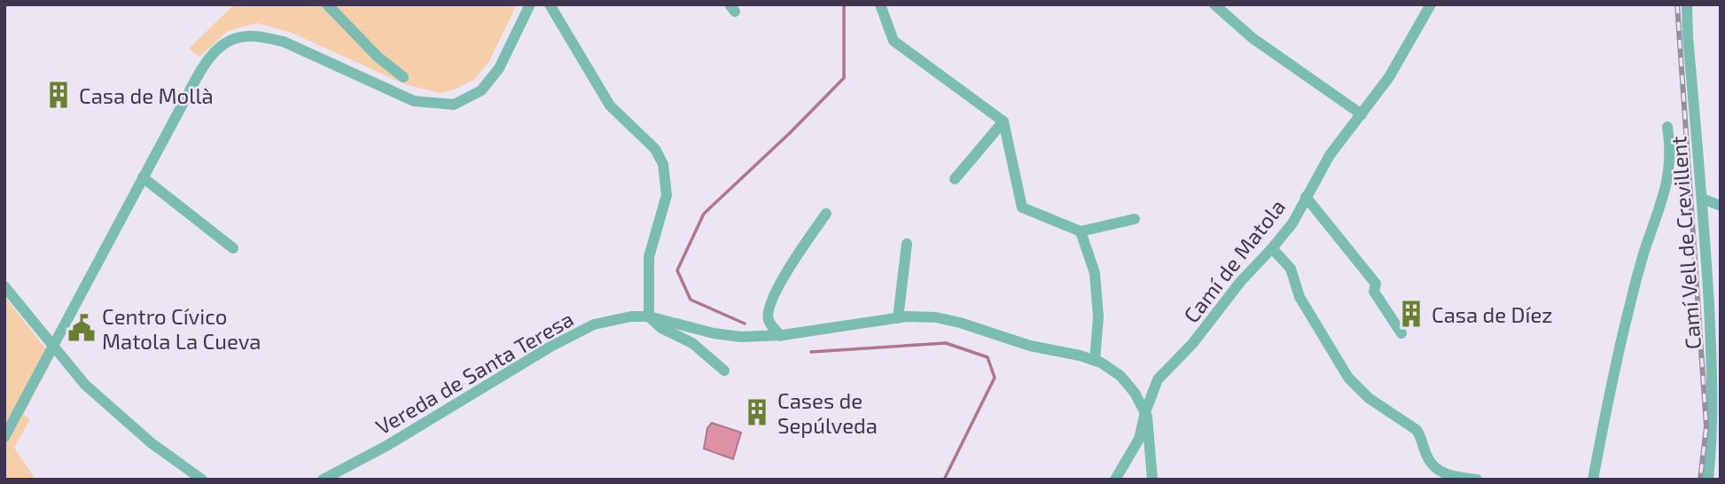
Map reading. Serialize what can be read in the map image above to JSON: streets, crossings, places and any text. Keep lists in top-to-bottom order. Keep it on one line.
{"streets":{"street":["Camí Vell de Crevillent","Camí de Matola","Vereda de Santa Teresa"]},"crossings":[["Camí de Matola","Vereda de Santa Teresa"]],"places":{"building":["Casa de Mollà","Casa de Díez","Cases de Sepúlveda"],"public building":["Centro Cívico Matola La Cueva"]}}
